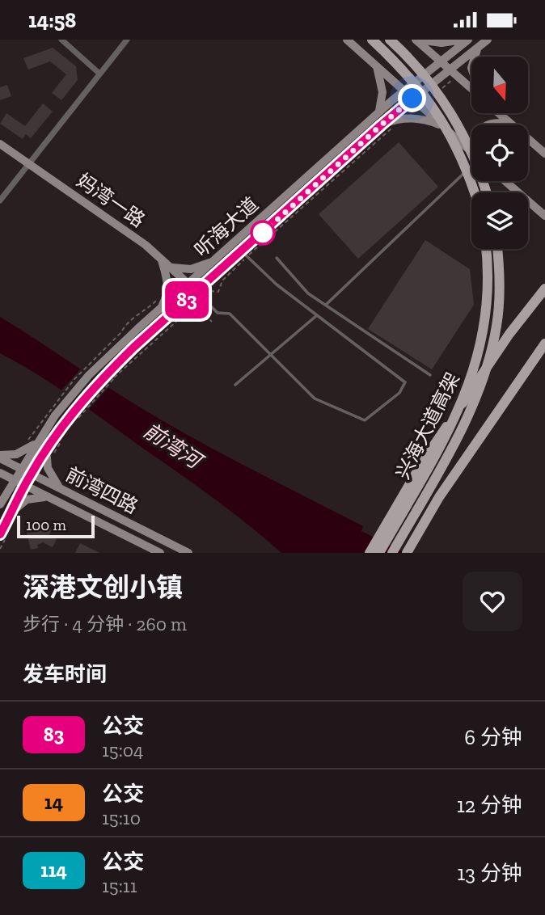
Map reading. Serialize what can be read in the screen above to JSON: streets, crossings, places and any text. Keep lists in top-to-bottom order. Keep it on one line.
{"streets":{"main road":["妈湾一路","听海大道","兴海大道高架","前湾四路"]},"crossings":[["妈湾一路","听海大道"],["听海大道","前湾四路"]],"water":["前湾河"],"lines":["bus line 83"],"scale_bar":"100 m","north":"bottom","page":{"status":"14:58","on_map":"83","scale":"100 m","heading":[["深港文创小镇","步行 · 4 分钟 · 260 m"],"发车时间"],"list":[{"mark":"83","name":"公交","note":"15:04","value":"6 分钟"},{"mark":"14","name":"公交","note":"15:10","value":"12 分钟"},{"mark":"114","name":"公交","note":"15:11","value":"13 分钟"}]}}
